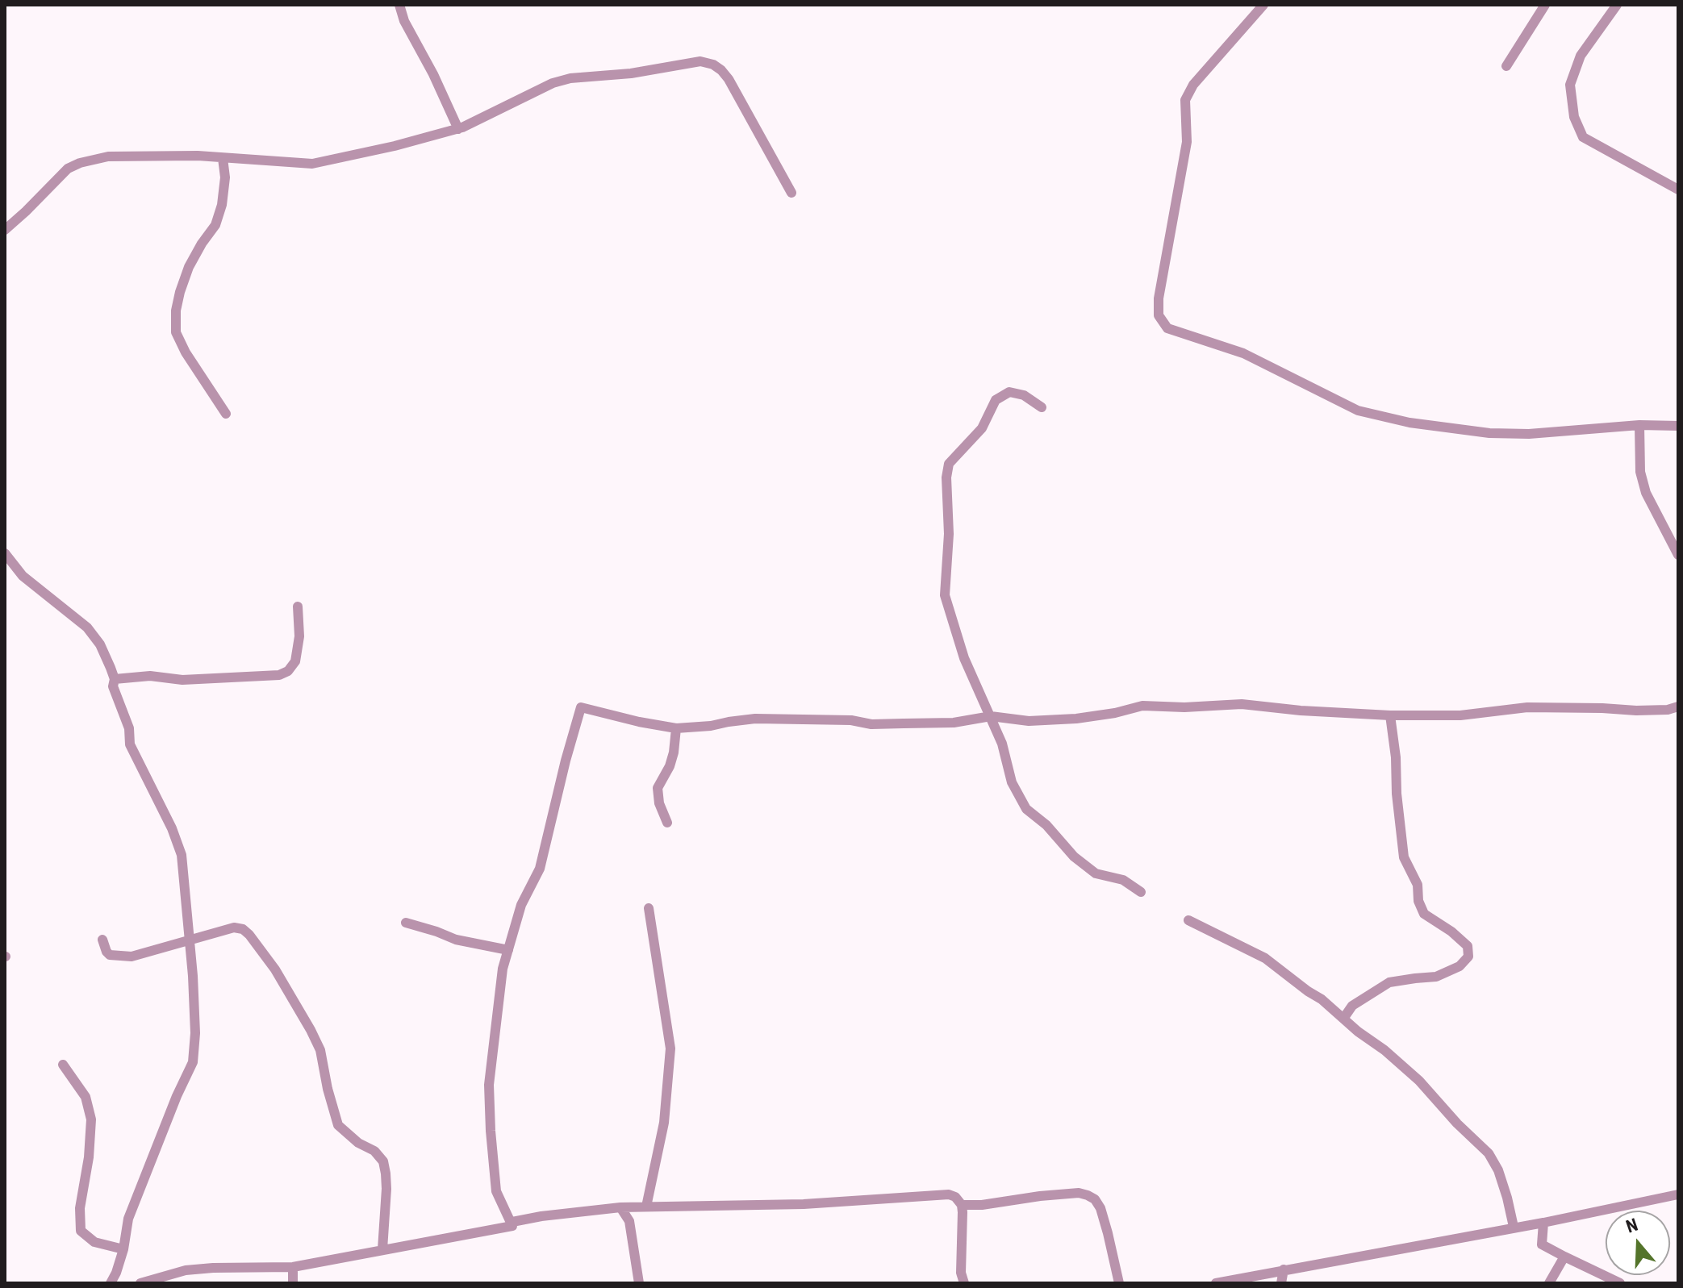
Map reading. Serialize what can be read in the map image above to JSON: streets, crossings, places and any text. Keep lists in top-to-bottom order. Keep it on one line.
{"north":"top"}
